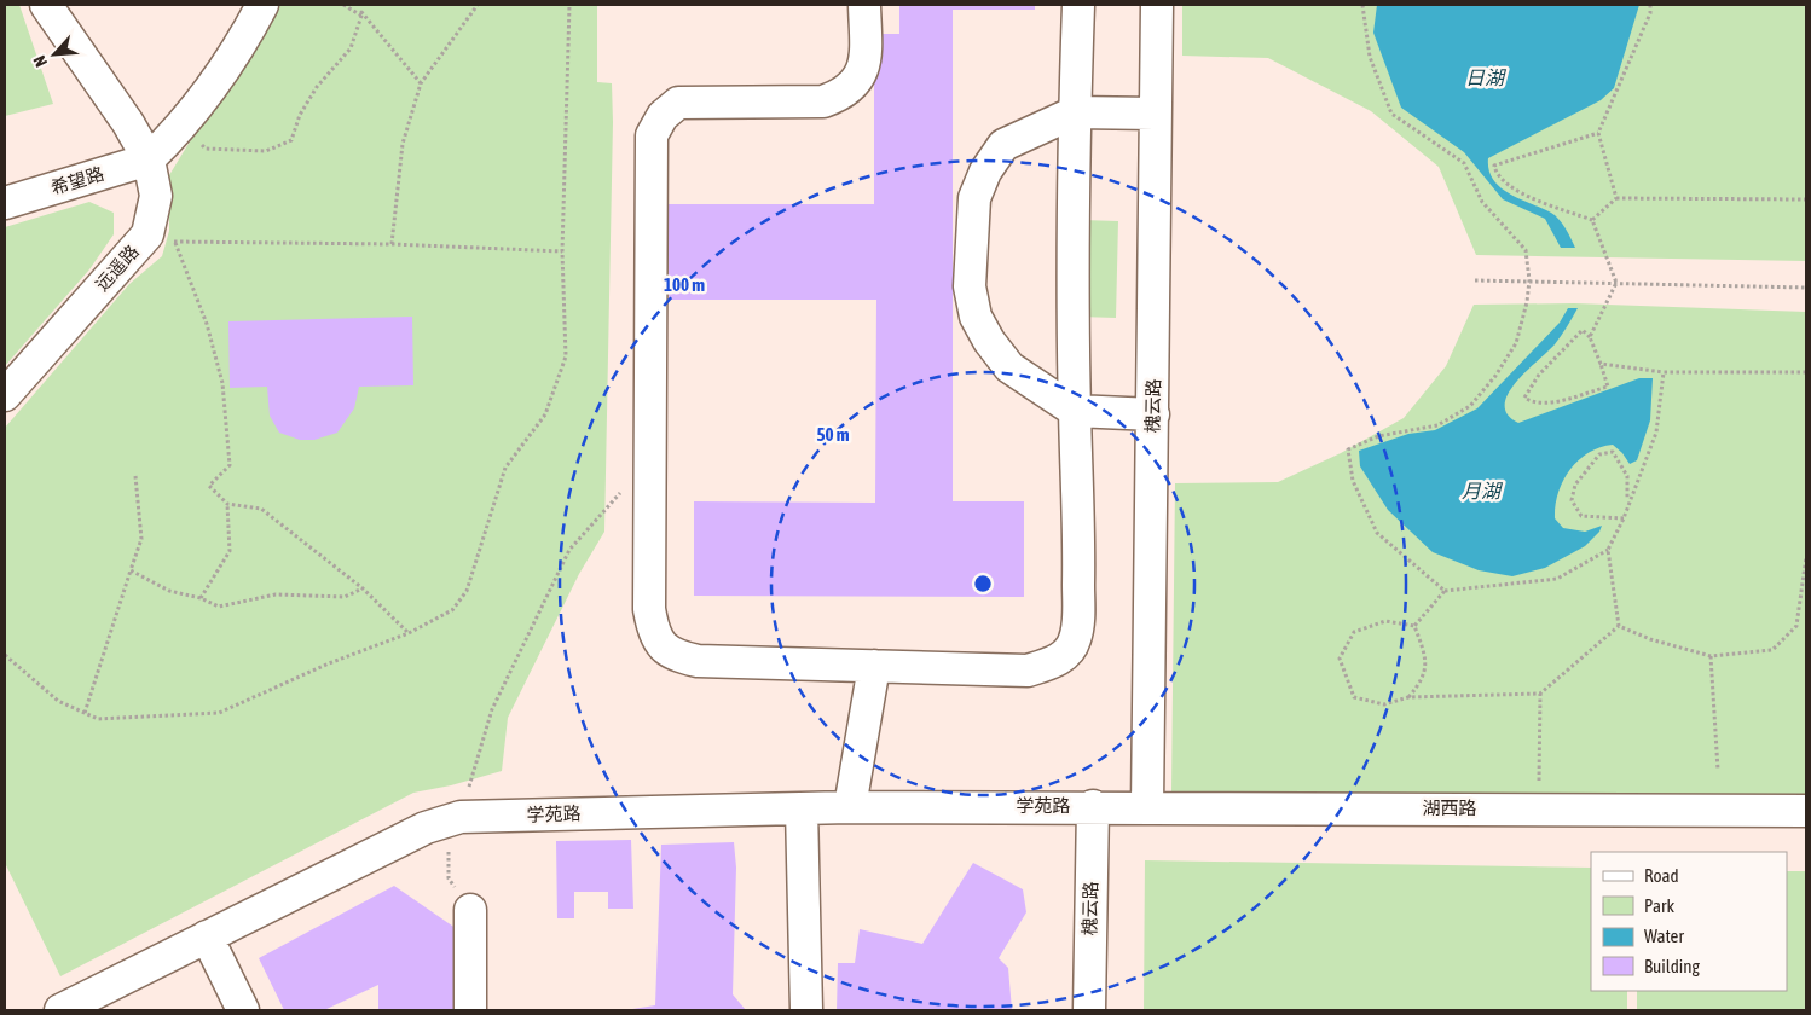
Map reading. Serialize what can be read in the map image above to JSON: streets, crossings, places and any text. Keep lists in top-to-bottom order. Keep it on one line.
{"streets":{"lane":["希望路","远遥路","槐云路","学苑路","湖西路"]},"crossings":[["希望路","远遥路"],["槐云路","学苑路"],["槐云路","湖西路"],["学苑路","湖西路"]],"water":["日湖","月湖"],"legend":["Road","Park","Water","Building"],"north":"bottom left","rings":["100 m","50 m"]}
